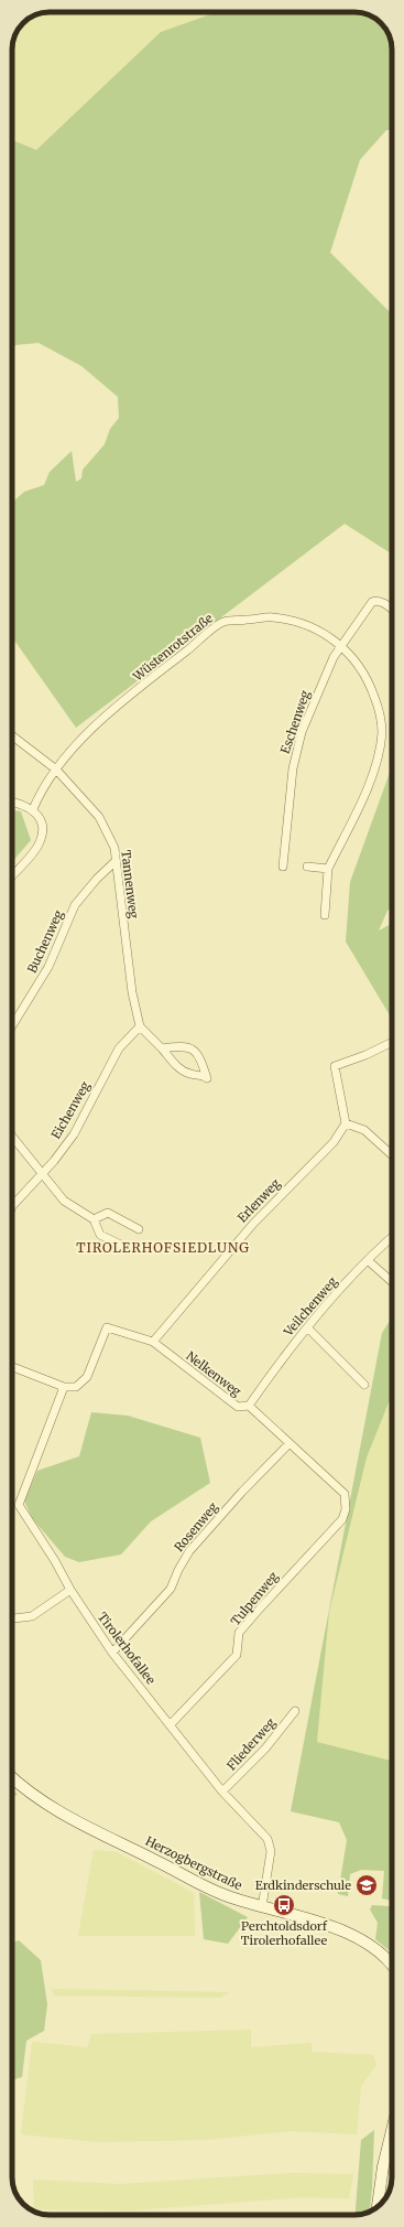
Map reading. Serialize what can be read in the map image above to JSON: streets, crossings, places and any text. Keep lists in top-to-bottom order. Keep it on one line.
{"streets":{"main road":["Herzogbergstraße"],"street":["Wüstenrotstraße","Eschenweg","Tannenweg","Buchenweg","Eichenweg","Erlenweg","Veilchenweg","Nelkenweg","Rosenweg","Tulpenweg","Tirolerhofallee","Fliederweg"]},"crossings":[["Wüstenrotstraße","Eschenweg"],["Wüstenrotstraße","Tannenweg"],["Tannenweg","Buchenweg"],["Tannenweg","Eichenweg"],["Erlenweg","Nelkenweg"],["Veilchenweg","Nelkenweg"],["Nelkenweg","Rosenweg"],["Nelkenweg","Tulpenweg"],["Nelkenweg","Tirolerhofallee"],["Rosenweg","Tirolerhofallee"],["Tulpenweg","Tirolerhofallee"],["Tirolerhofallee","Fliederweg"],["Tirolerhofallee","Herzogbergstraße"]],"districts":["TIROLERHOFSIEDLUNG"],"places":{"school or university":["Erdkinderschule"],"bus stop":["Perchtoldsdorf Tirolerhofallee"]}}
